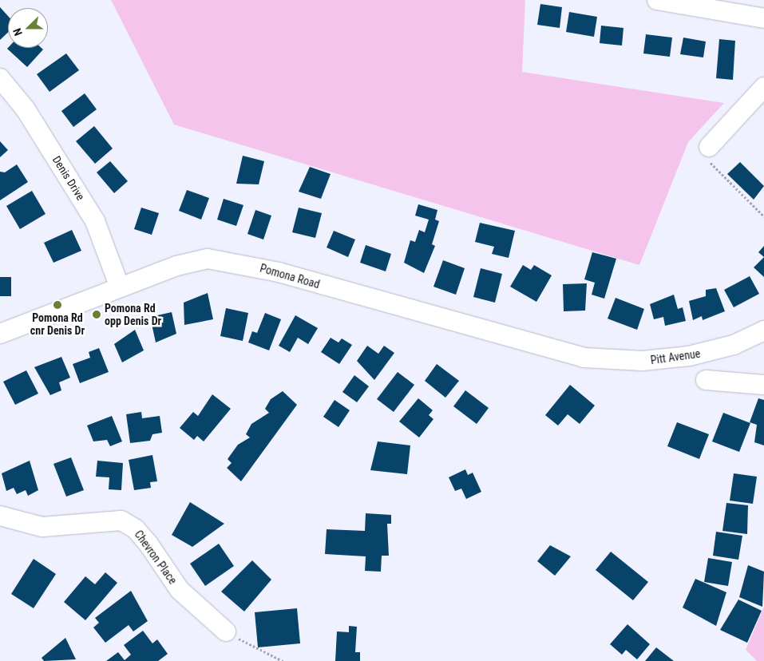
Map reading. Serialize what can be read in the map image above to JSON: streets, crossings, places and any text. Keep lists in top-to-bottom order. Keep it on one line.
{"streets":{"street":["Denis Drive","Pomona Road","Pitt Avenue","Chevron Place"]},"crossings":[["Denis Drive","Pomona Road"],["Pomona Road","Pitt Avenue"]],"places":["Pomona Rd cnr Denis Dr","Pomona Rd opp Denis Dr"],"north":"left"}
